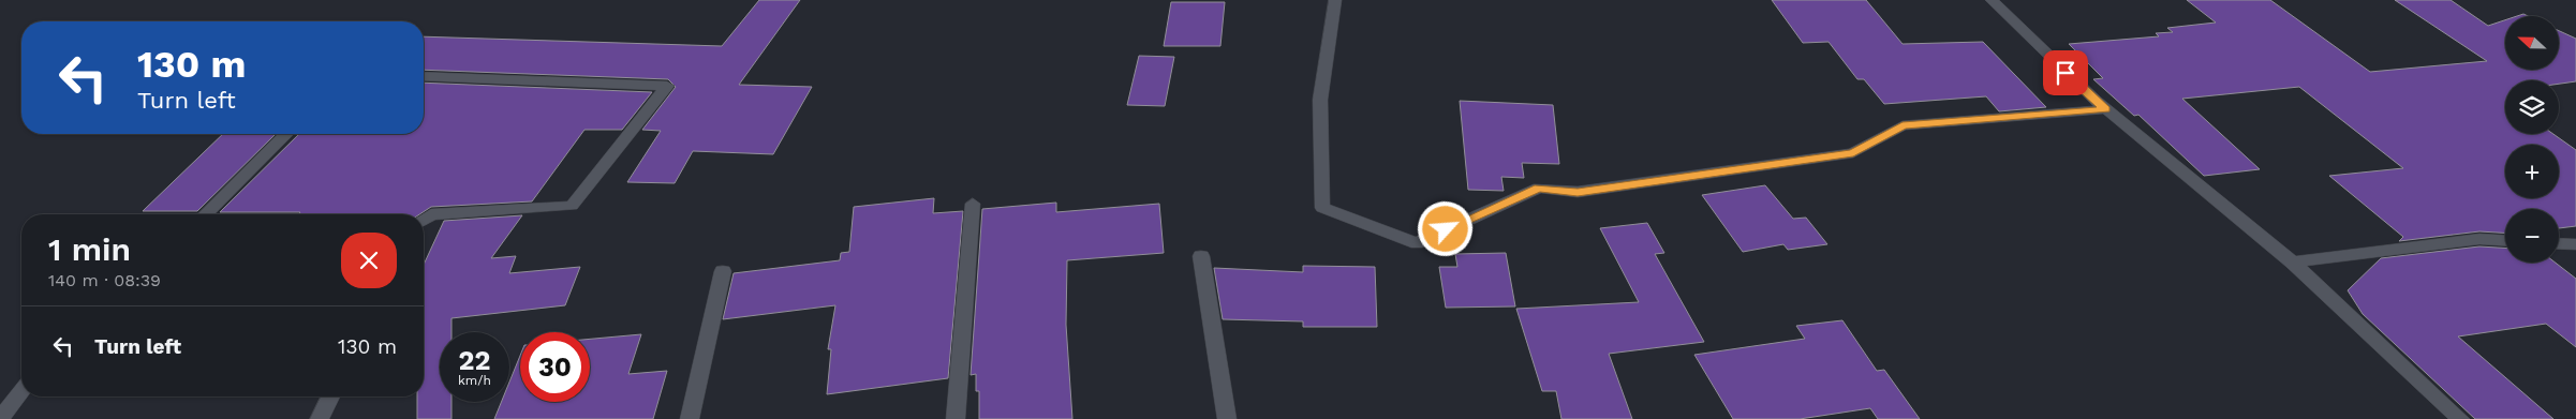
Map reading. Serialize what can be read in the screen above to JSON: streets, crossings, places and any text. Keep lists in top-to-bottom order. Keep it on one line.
{"north":"left","page":{"map_buttons":["+","−"],"turn":["130 m","Turn left"],"heading":["1 min","140 m · 08:39"],"list":[{"name":"Turn left","value":"130 m"}],"speed":"22 km/h","limit":"30"}}
